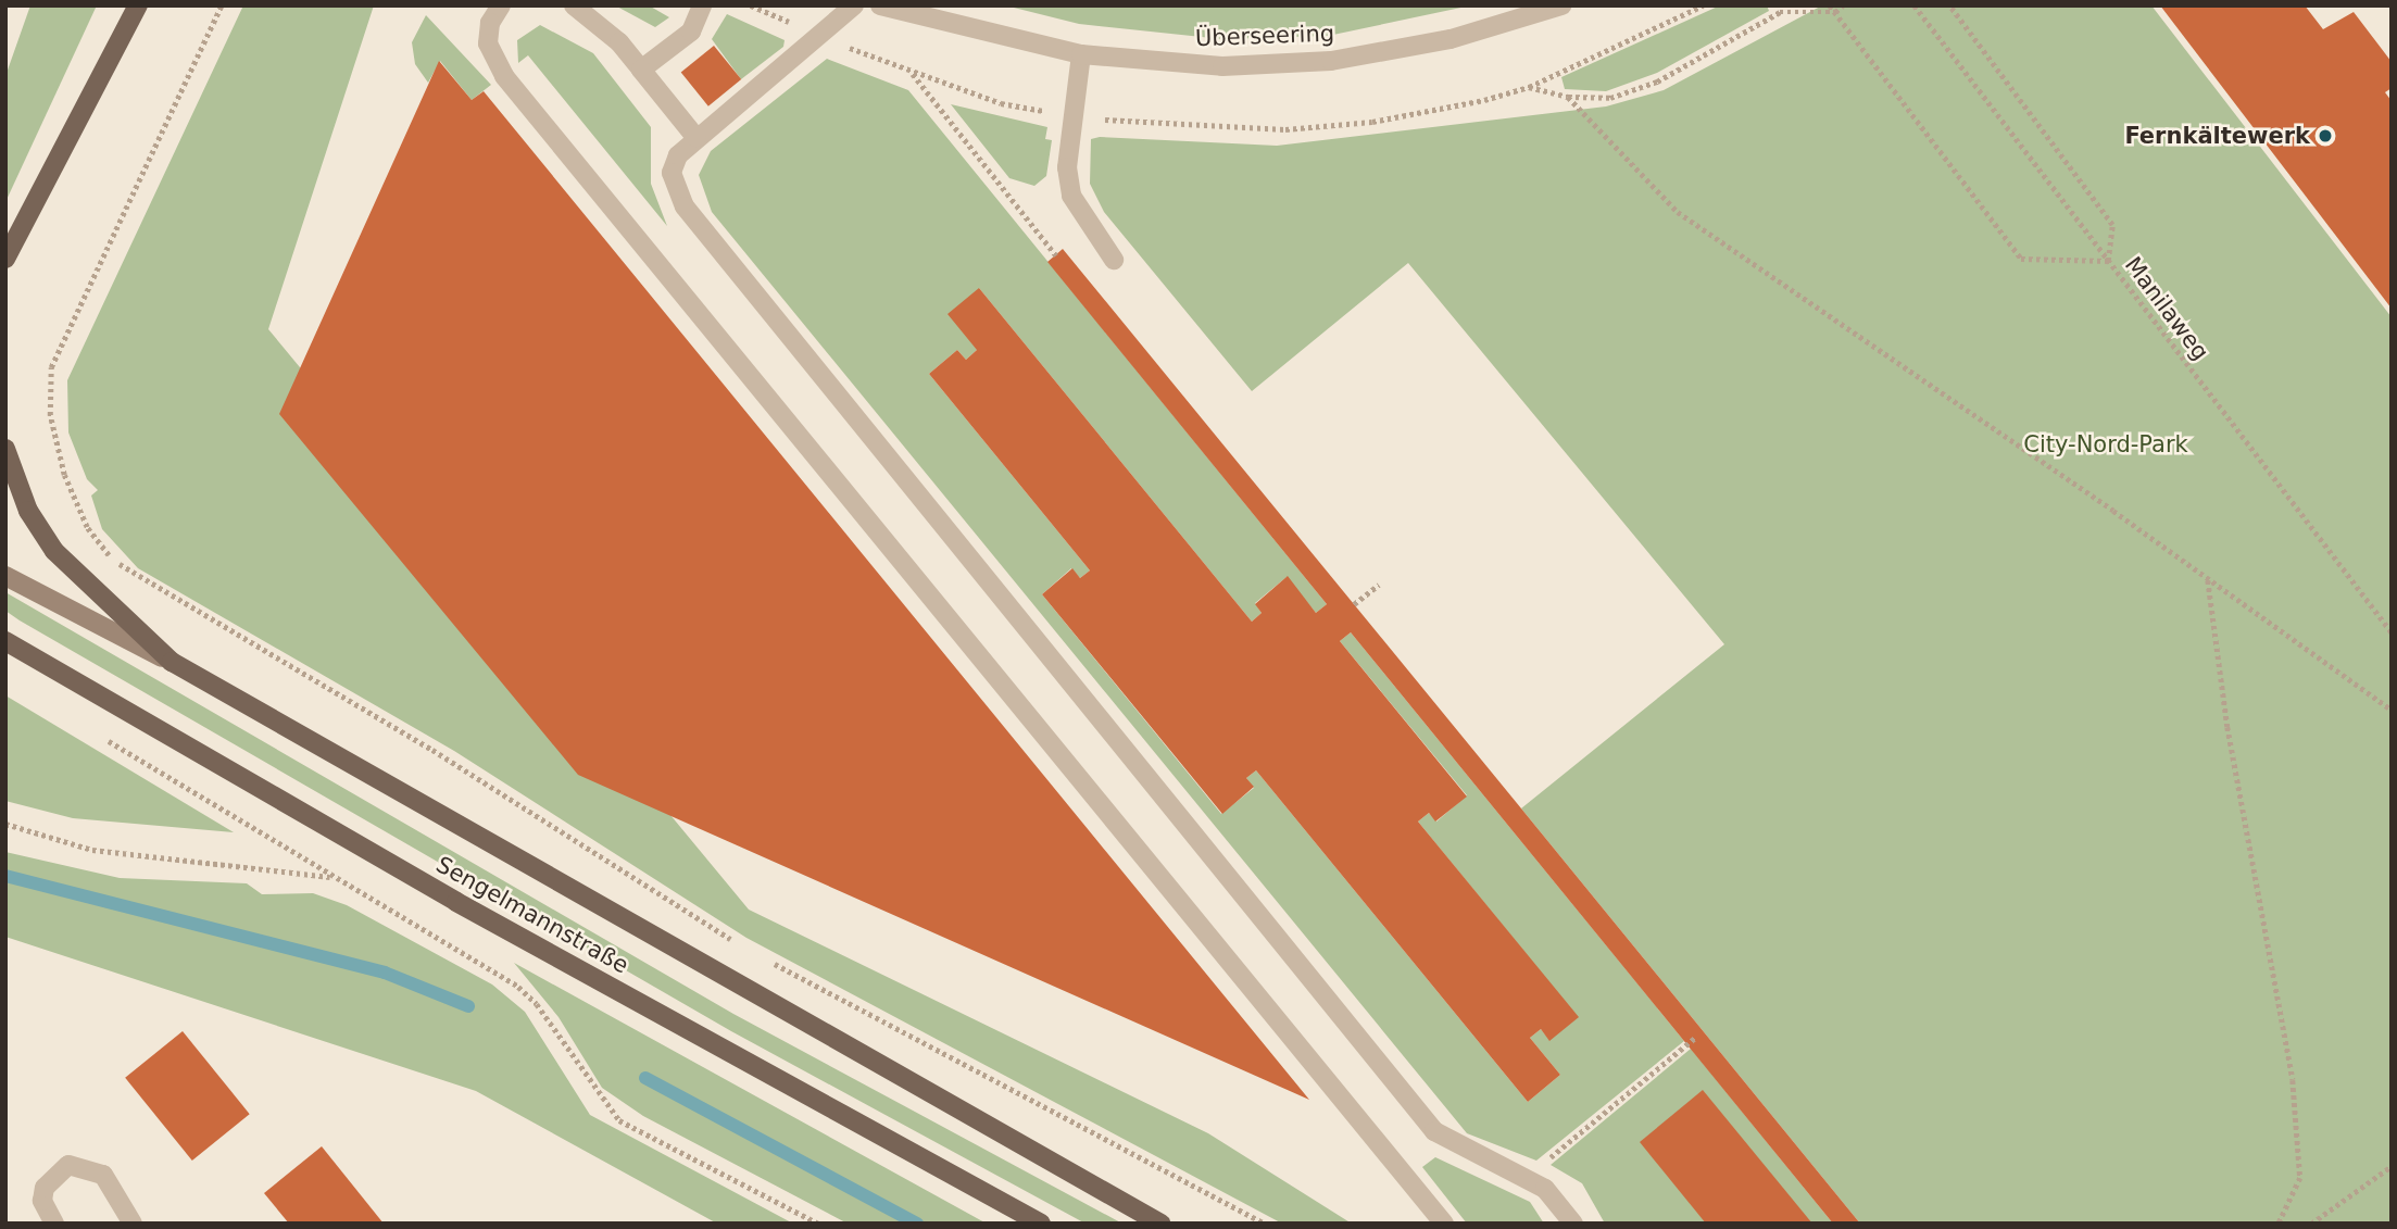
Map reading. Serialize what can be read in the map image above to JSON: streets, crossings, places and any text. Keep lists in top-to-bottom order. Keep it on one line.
{"streets":{"main road":["Sengelmannstraße"],"street":["Überseering"],"path":["Manilaweg"]},"parks":["City-Nord-Park"],"places":["Fernkältewerk"]}
